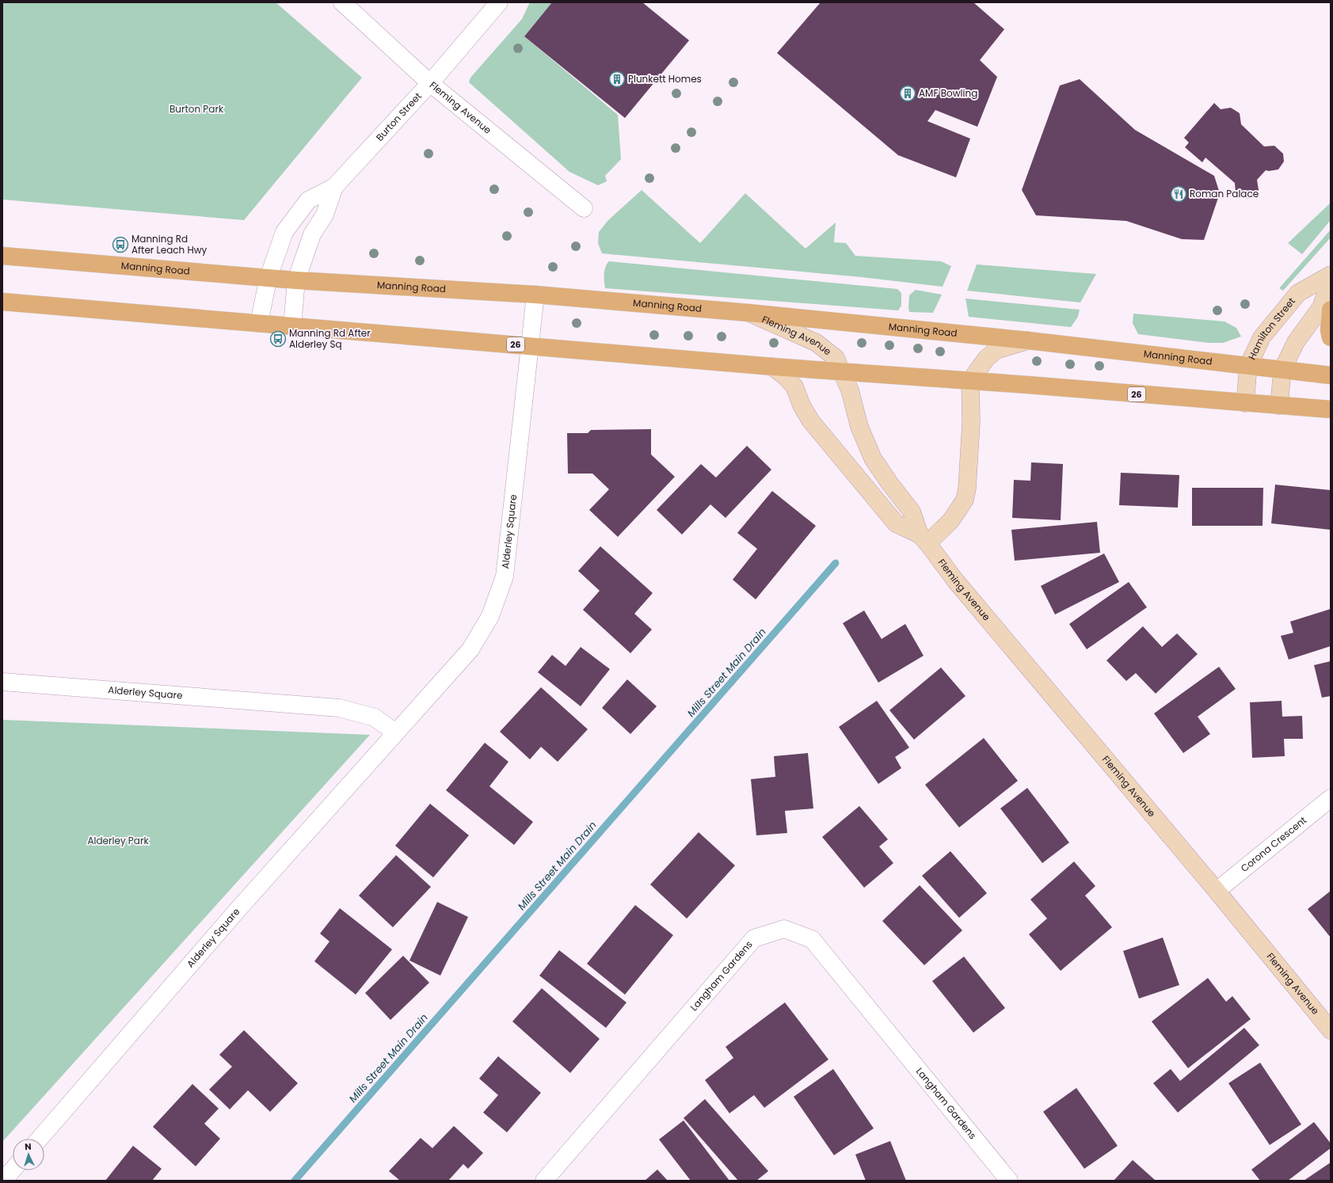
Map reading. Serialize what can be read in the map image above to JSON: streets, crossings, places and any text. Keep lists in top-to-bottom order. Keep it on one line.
{"streets":{"main road":["Manning Road","26"],"street":["Fleming Avenue","Burton Street","Hamilton Street","Alderley Square","Corona Crescent","Langham Gardens"]},"crossings":[["Fleming Avenue","Burton Street"],["Fleming Avenue","Manning Road"],["Fleming Avenue","26"],["Fleming Avenue","Corona Crescent"],["Burton Street","Manning Road"],["Burton Street","26"],["Manning Road","Hamilton Street"],["Manning Road","Alderley Square"],["Hamilton Street","26"],["26","Alderley Square"]],"water":["Mills Street Main Drain"],"parks":["Burton Park","Alderley Park"],"places":{"building":["Plunkett Homes","AMF Bowling"],"restaurant":["Roman Palace"],"bus stop":["Manning Rd After Leach Hwy","Manning Rd After Alderley Sq"]},"north":"top"}
